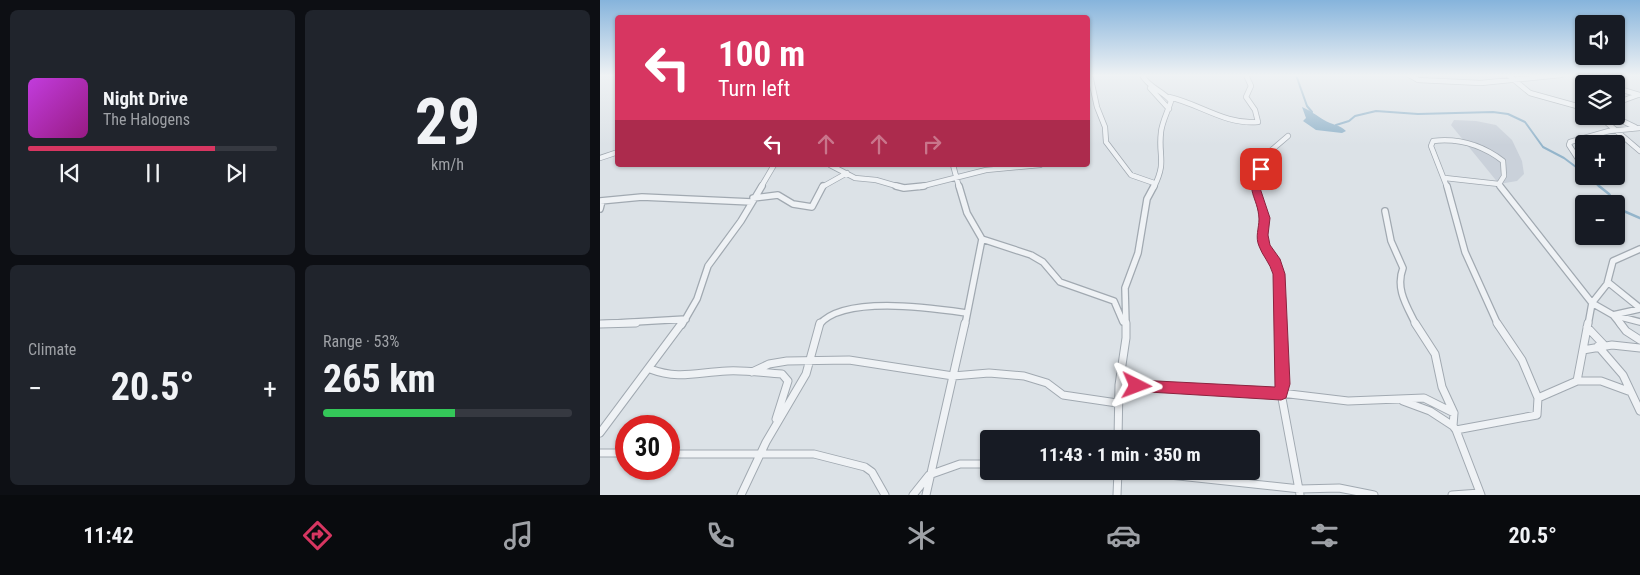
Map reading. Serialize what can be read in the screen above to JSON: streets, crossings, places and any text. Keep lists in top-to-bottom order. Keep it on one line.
{"page":{"tile":[["29","km/h"],"Climate",["Range · 53%","265 km"]],"map_buttons":["+","−"],"turn":["100 m","Turn left"],"song":["Night Drive","The Halogens"],"heat":["−","20.5°","+"],"limit":"30","trip":"11:43 · 1 min · 350 m","tabs":["11:42","20.5°"]}}
